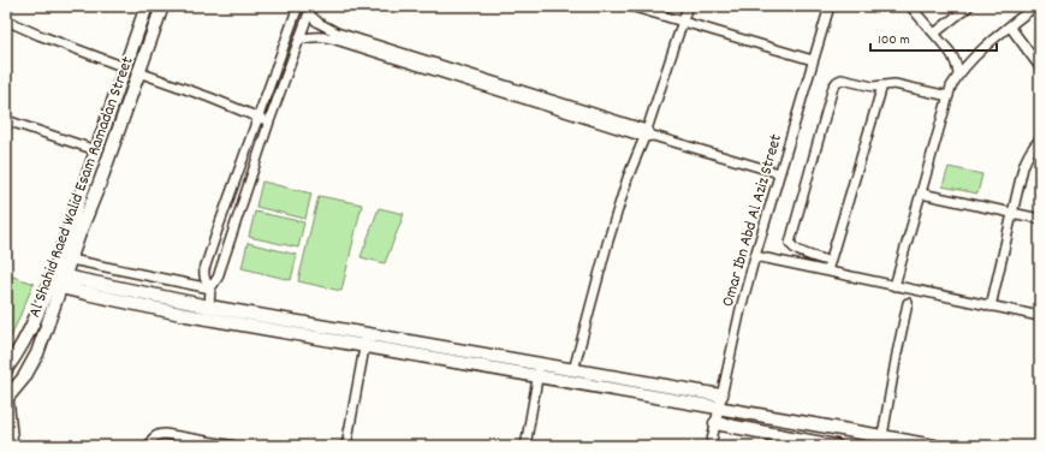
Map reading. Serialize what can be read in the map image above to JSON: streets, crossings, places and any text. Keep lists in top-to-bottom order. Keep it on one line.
{"streets":{"street":["Al Shahid Raed Walid Esam Ramadan Street","Omar Ibn Abd Al Aziz Street"]},"scale_bar":"100 m"}
